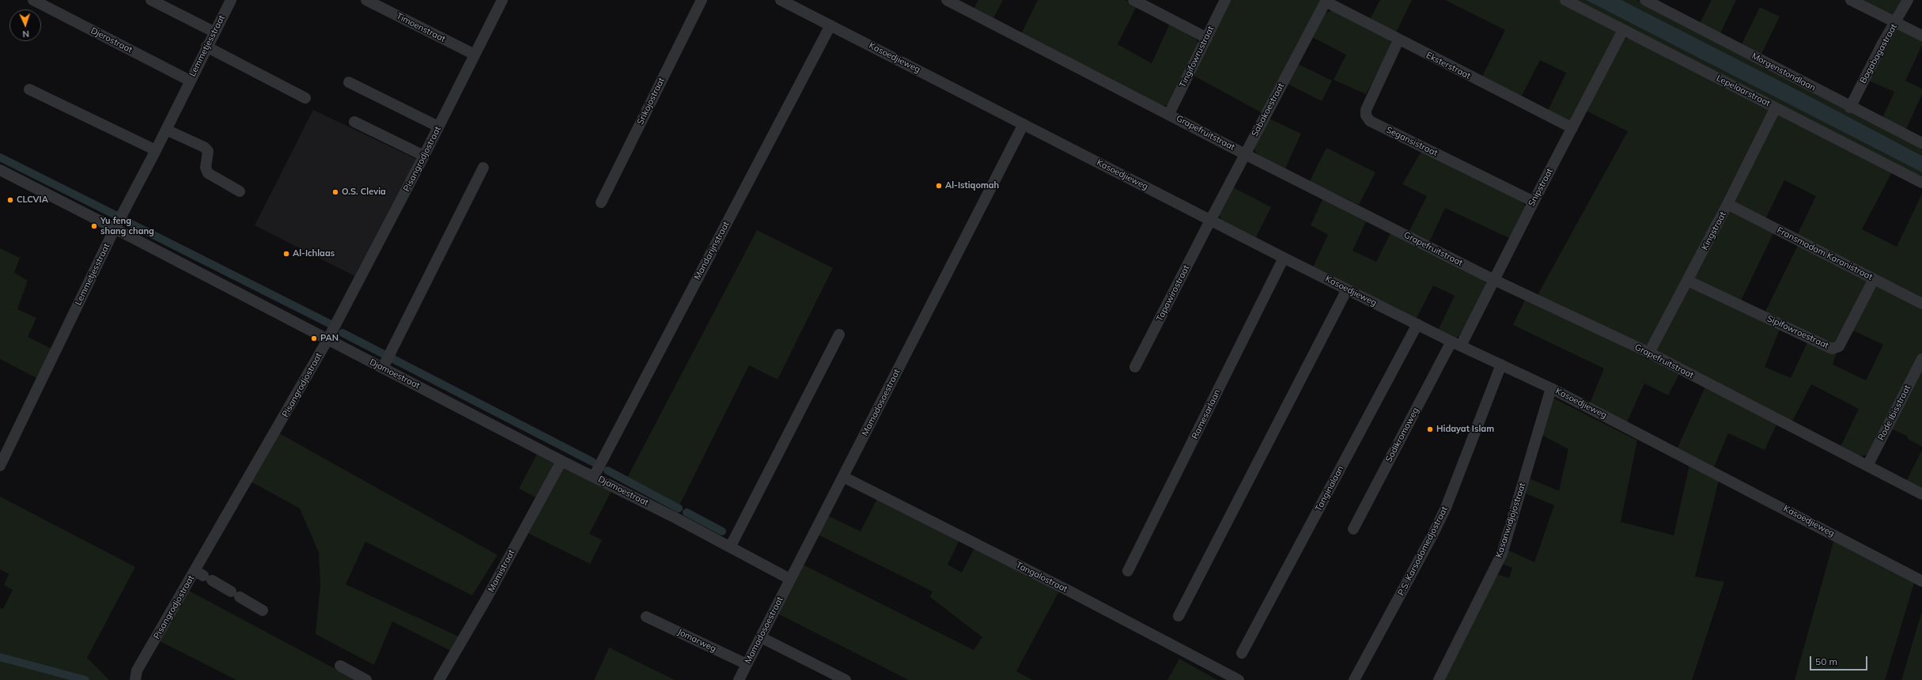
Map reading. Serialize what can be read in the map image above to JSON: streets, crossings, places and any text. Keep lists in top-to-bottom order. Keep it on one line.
{"streets":{"street":["Timoenstraat","Djerostraat","Lemmetjesstraat","Bagabagastraat","Tingifowrustraat","Kasoedjieweg","Eksterstraat","Morgenstondlaan","Lepelaarstraat","Srikojostraat","Sabakoestraat","Grapefruitstraat","Segansistraat","Pisangrodjostraat","Snipstraat","Kingstraat","Mandarijnstraat","Fransmadam Karanistraat","Tapawirostraat","Sipifowroestraat","Djamoestraat","Mamadosoestraat","Rode Ibisstraat","Ramesarlaan","Sodikromoweg","Tanginalaan","Kasanwidjojostraat","P.S. Karsodomedjostraat","Mamistraat","Tangalostraat","Jomarweg"]},"crossings":[["Timoenstraat","Pisangrodjostraat"],["Djerostraat","Lemmetjesstraat"],["Lemmetjesstraat","Djamoestraat"],["Bagabagastraat","Morgenstondlaan"],["Tingifowrustraat","Grapefruitstraat"],["Kasoedjieweg","Sabakoestraat"],["Kasoedjieweg","Snipstraat"],["Kasoedjieweg","Mandarijnstraat"],["Kasoedjieweg","Tapawirostraat"],["Kasoedjieweg","Mamadosoestraat"],["Kasoedjieweg","Ramesarlaan"],["Kasoedjieweg","Sodikromoweg"],["Kasoedjieweg","Tanginalaan"],["Kasoedjieweg","Kasanwidjojostraat"],["Kasoedjieweg","P.S. Karsodomedjostraat"],["Eksterstraat","Sabakoestraat"],["Eksterstraat","Segansistraat"],["Eksterstraat","Snipstraat"],["Lepelaarstraat","Snipstraat"],["Lepelaarstraat","Kingstraat"],["Sabakoestraat","Grapefruitstraat"],["Sabakoestraat","Tapawirostraat"],["Grapefruitstraat","Snipstraat"],["Grapefruitstraat","Kingstraat"],["Grapefruitstraat","Rode Ibisstraat"],["Segansistraat","Snipstraat"],["Pisangrodjostraat","Djamoestraat"],["Snipstraat","Sodikromoweg"],["Kingstraat","Fransmadam Karanistraat"],["Kingstraat","Sipifowroestraat"],["Mandarijnstraat","Djamoestraat"],["Fransmadam Karanistraat","Sipifowroestraat"],["Djamoestraat","Mamadosoestraat"],["Djamoestraat","Mamistraat"],["Mamadosoestraat","Tangalostraat"],["Mamadosoestraat","Jomarweg"]],"places":["Al-Istiqomah","O.S. Clevia","CLCVIA","Yu feng shang chang","Al-Ichlaas","PAN","Hidayat Islam"],"scale_bar":"50 m","north":"bottom"}
